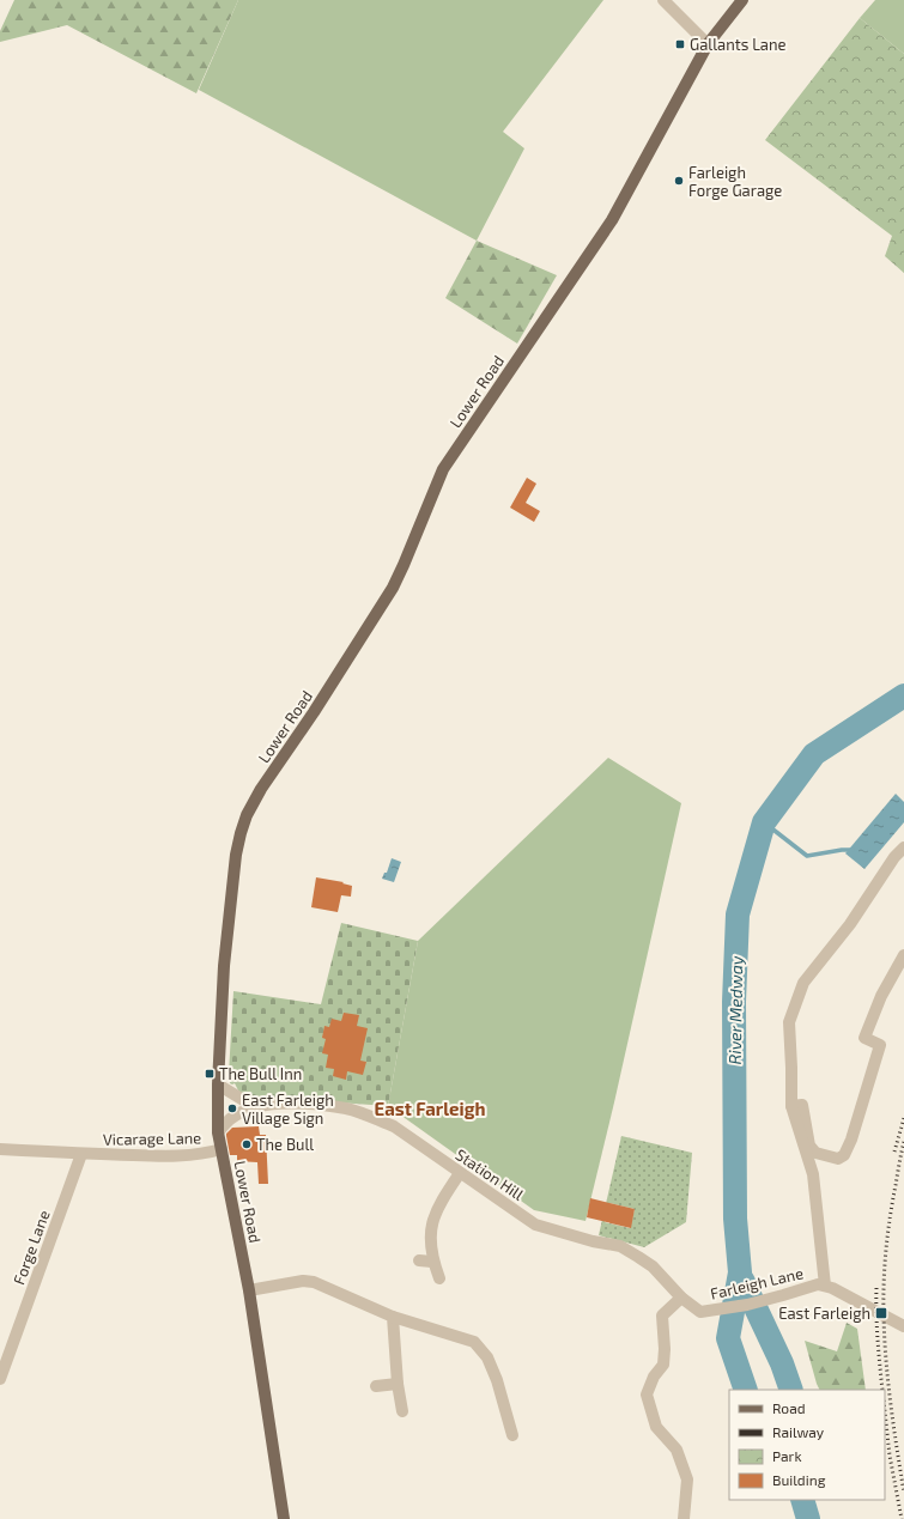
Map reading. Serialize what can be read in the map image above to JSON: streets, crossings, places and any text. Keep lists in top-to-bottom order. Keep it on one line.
{"streets":{"main road":["Lower Road"],"street":["Vicarage Lane","Station Hill","Forge Lane","Farleigh Lane"]},"crossings":[["Lower Road","Vicarage Lane"],["Lower Road","Station Hill"],["Vicarage Lane","Forge Lane"],["Station Hill","Farleigh Lane"]],"districts":["East Farleigh"],"water":["River Medway"],"places":{"transit":["Gallants Lane","The Bull Inn","East Farleigh"],"other":["Farleigh Forge Garage","East Farleigh Village Sign","The Bull"]},"legend":["Road","Railway","Park","Building"]}
